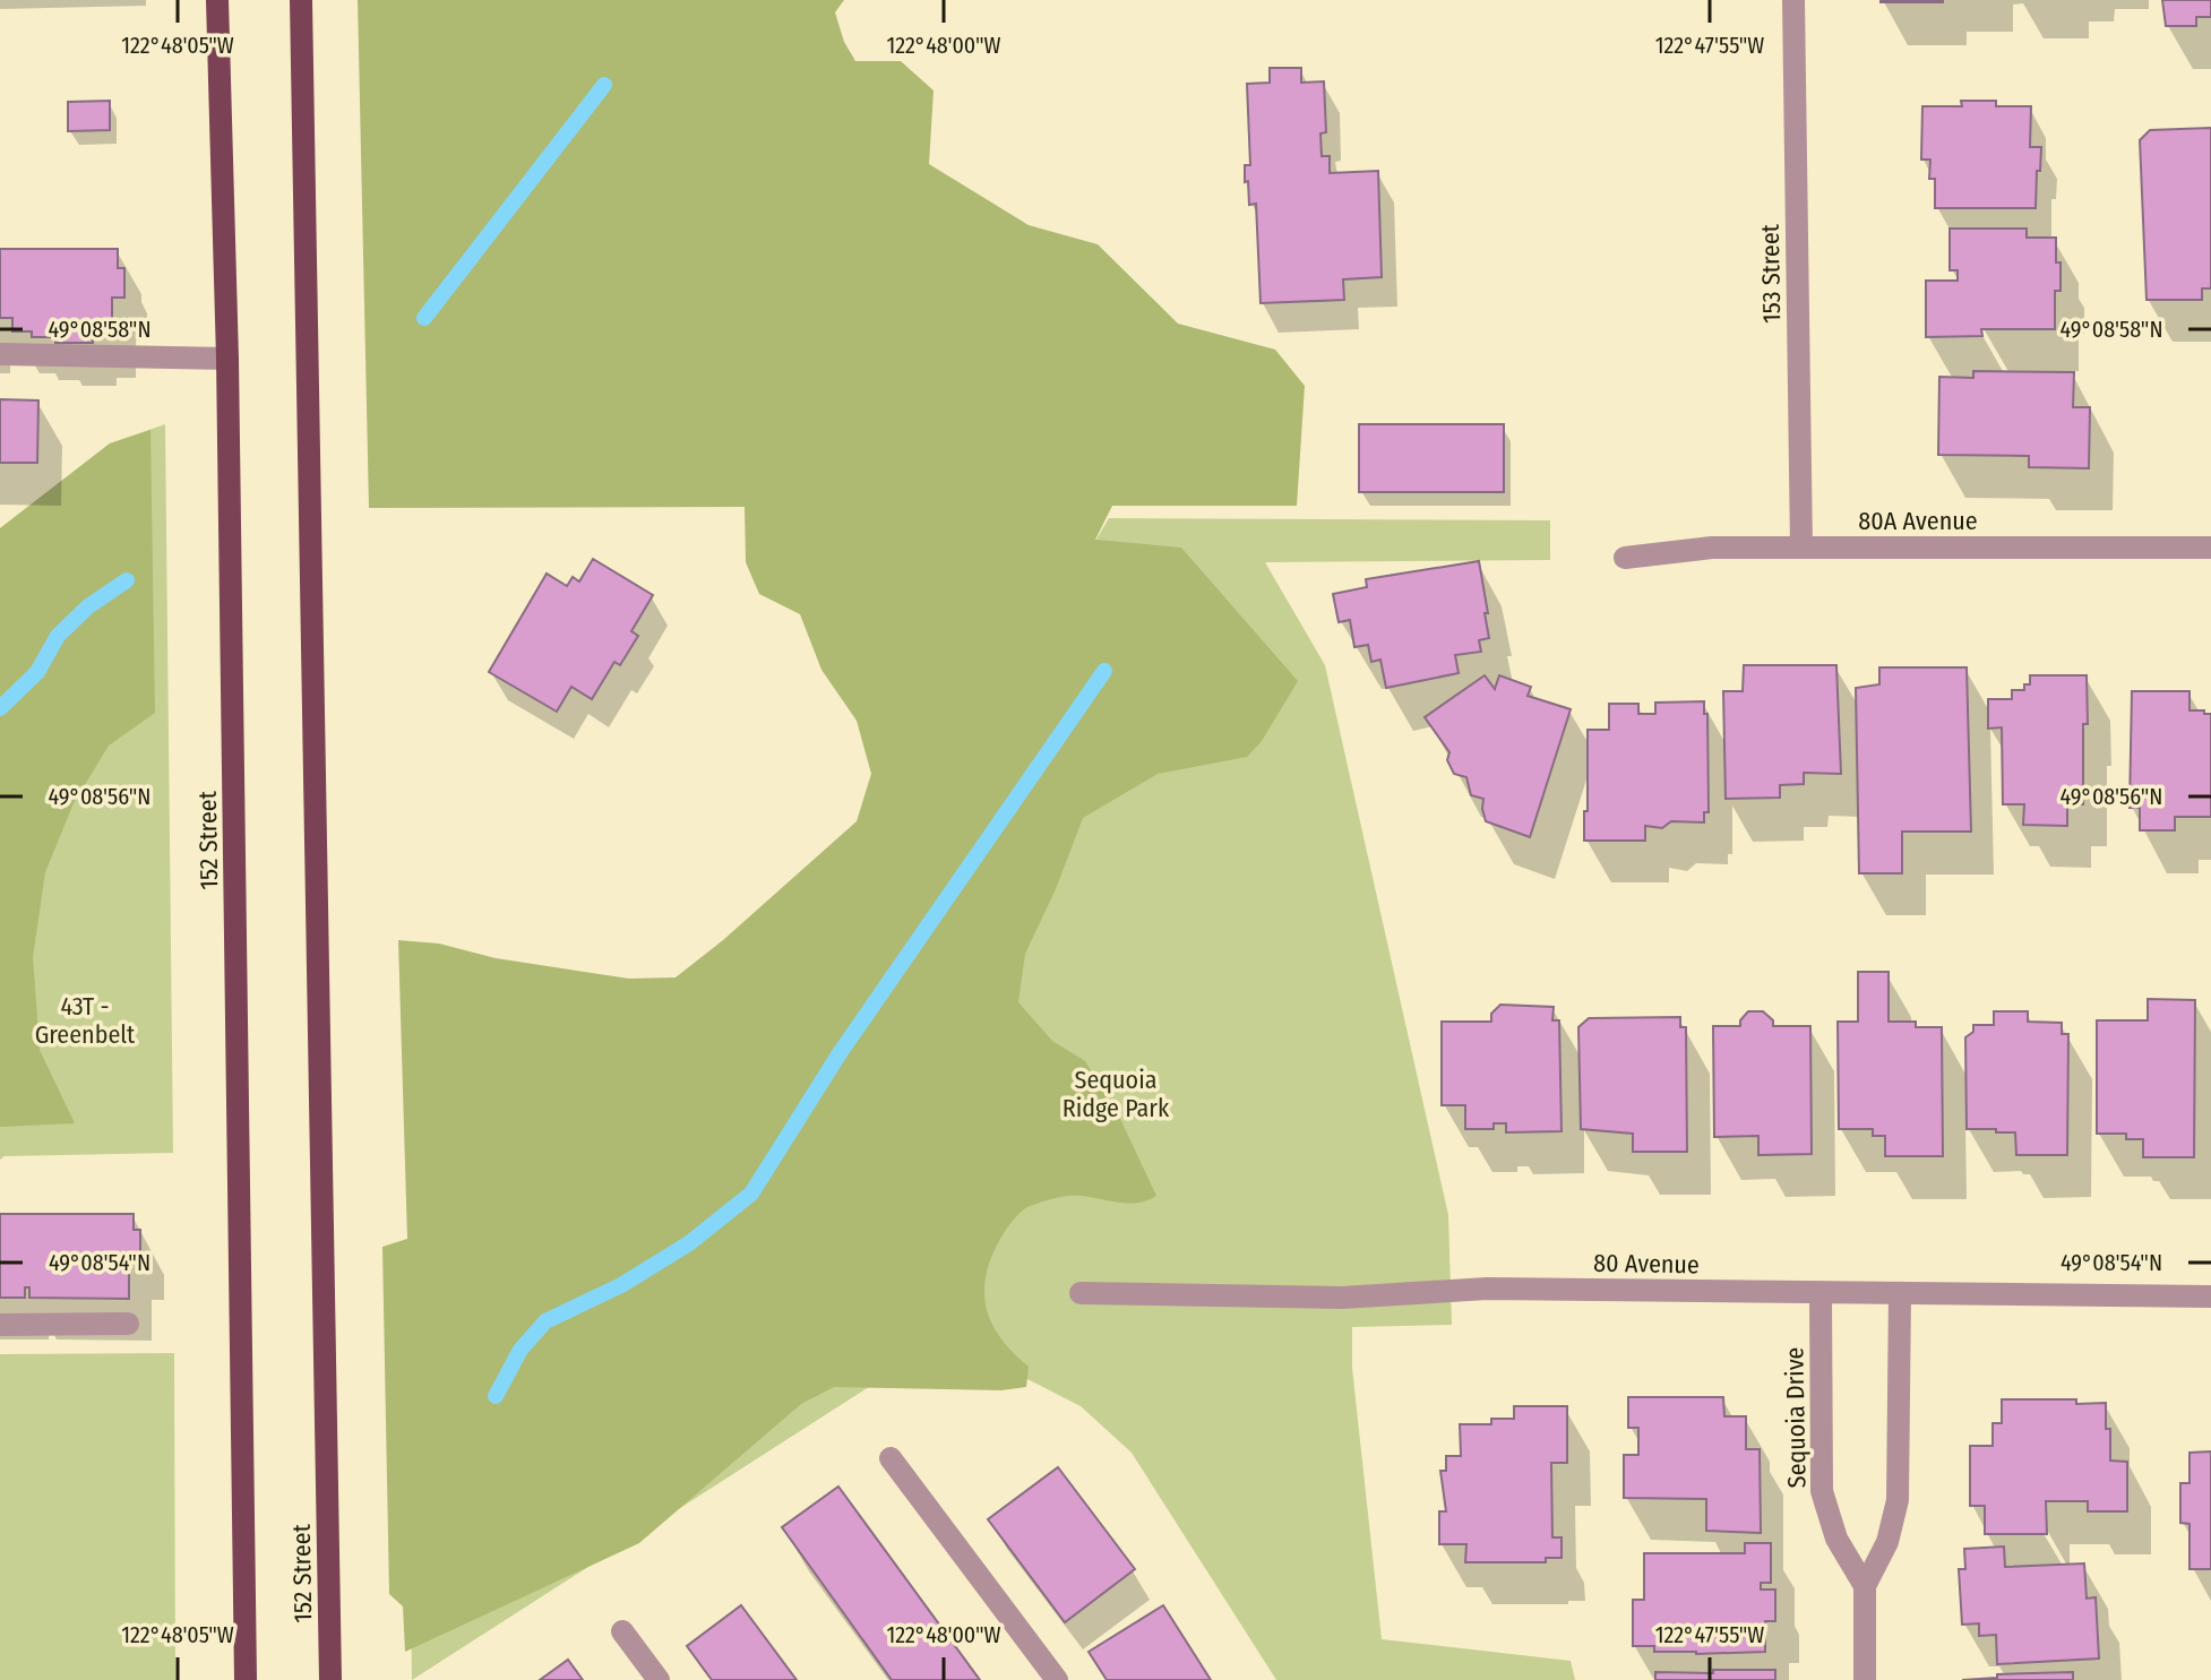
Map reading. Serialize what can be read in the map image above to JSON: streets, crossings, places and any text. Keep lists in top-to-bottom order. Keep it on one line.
{"streets":{"main road":["152 Street"],"street":["153 Street","80A Avenue","80 Avenue","Sequoia Drive"]},"crossings":[["153 Street","80A Avenue"],["80 Avenue","Sequoia Drive"]],"parks":["43T - Greenbelt","Sequoia Ridge Park"],"coordinates":["122°48'05\"W","122°48'00\"W","122°47'55\"W","49°08'58\"N","49°08'56\"N","49°08'54\"N"]}
